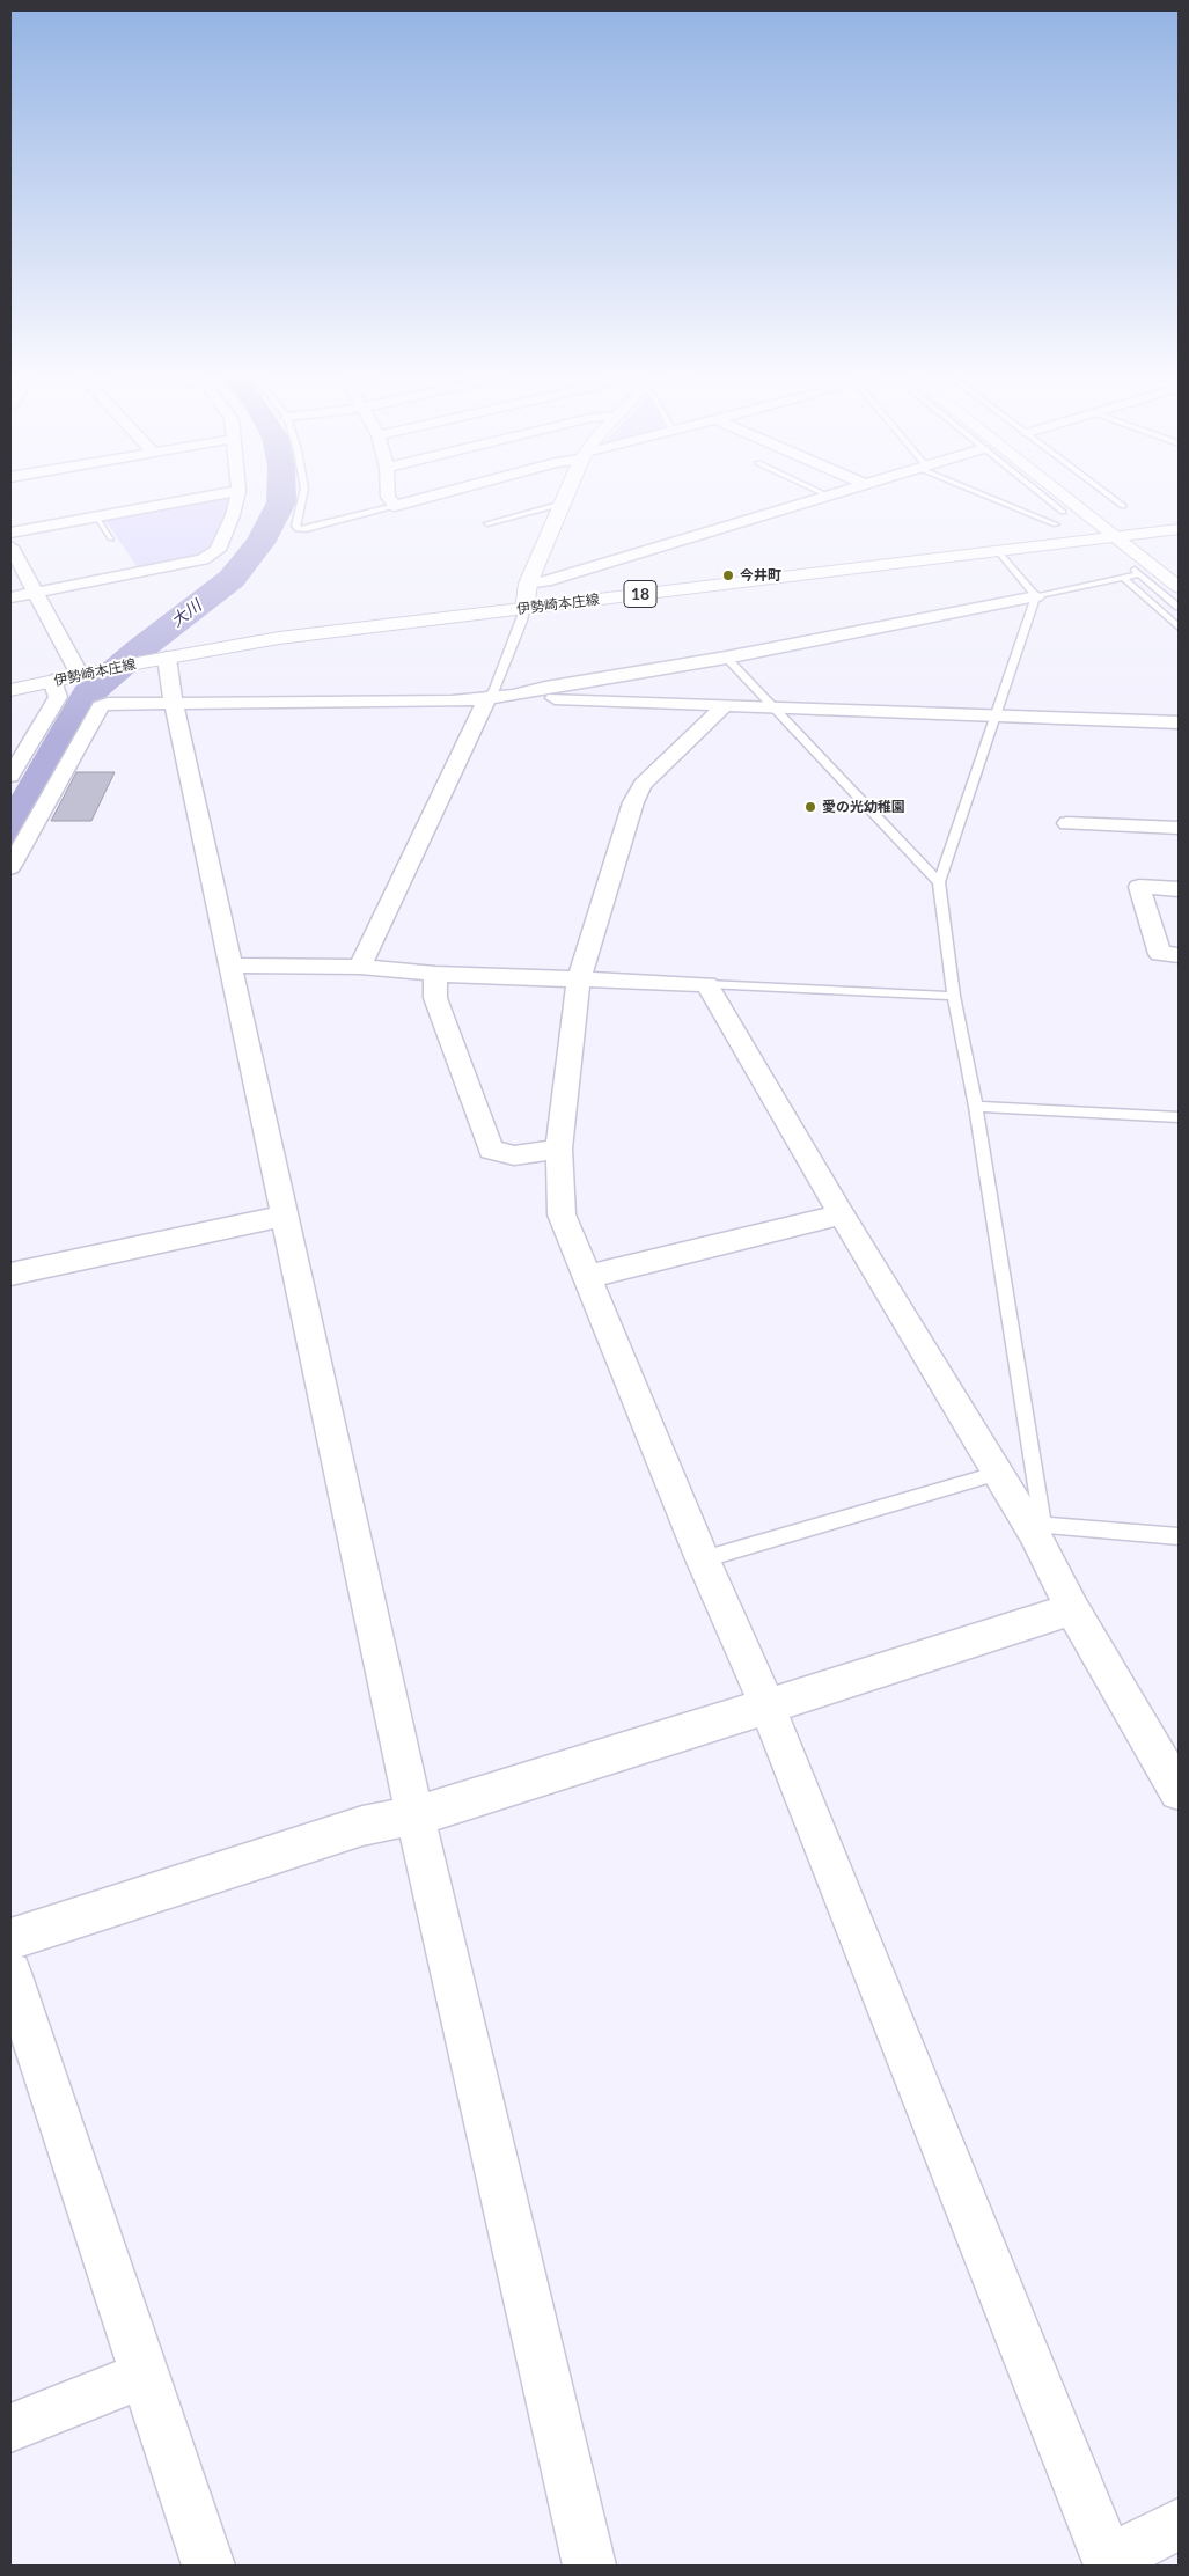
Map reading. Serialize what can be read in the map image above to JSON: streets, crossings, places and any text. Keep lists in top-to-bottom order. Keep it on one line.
{"streets":{"main road":["18","伊勢崎本庄線"]},"water":["大川"],"places":["今井町","愛の光幼稚園"]}
